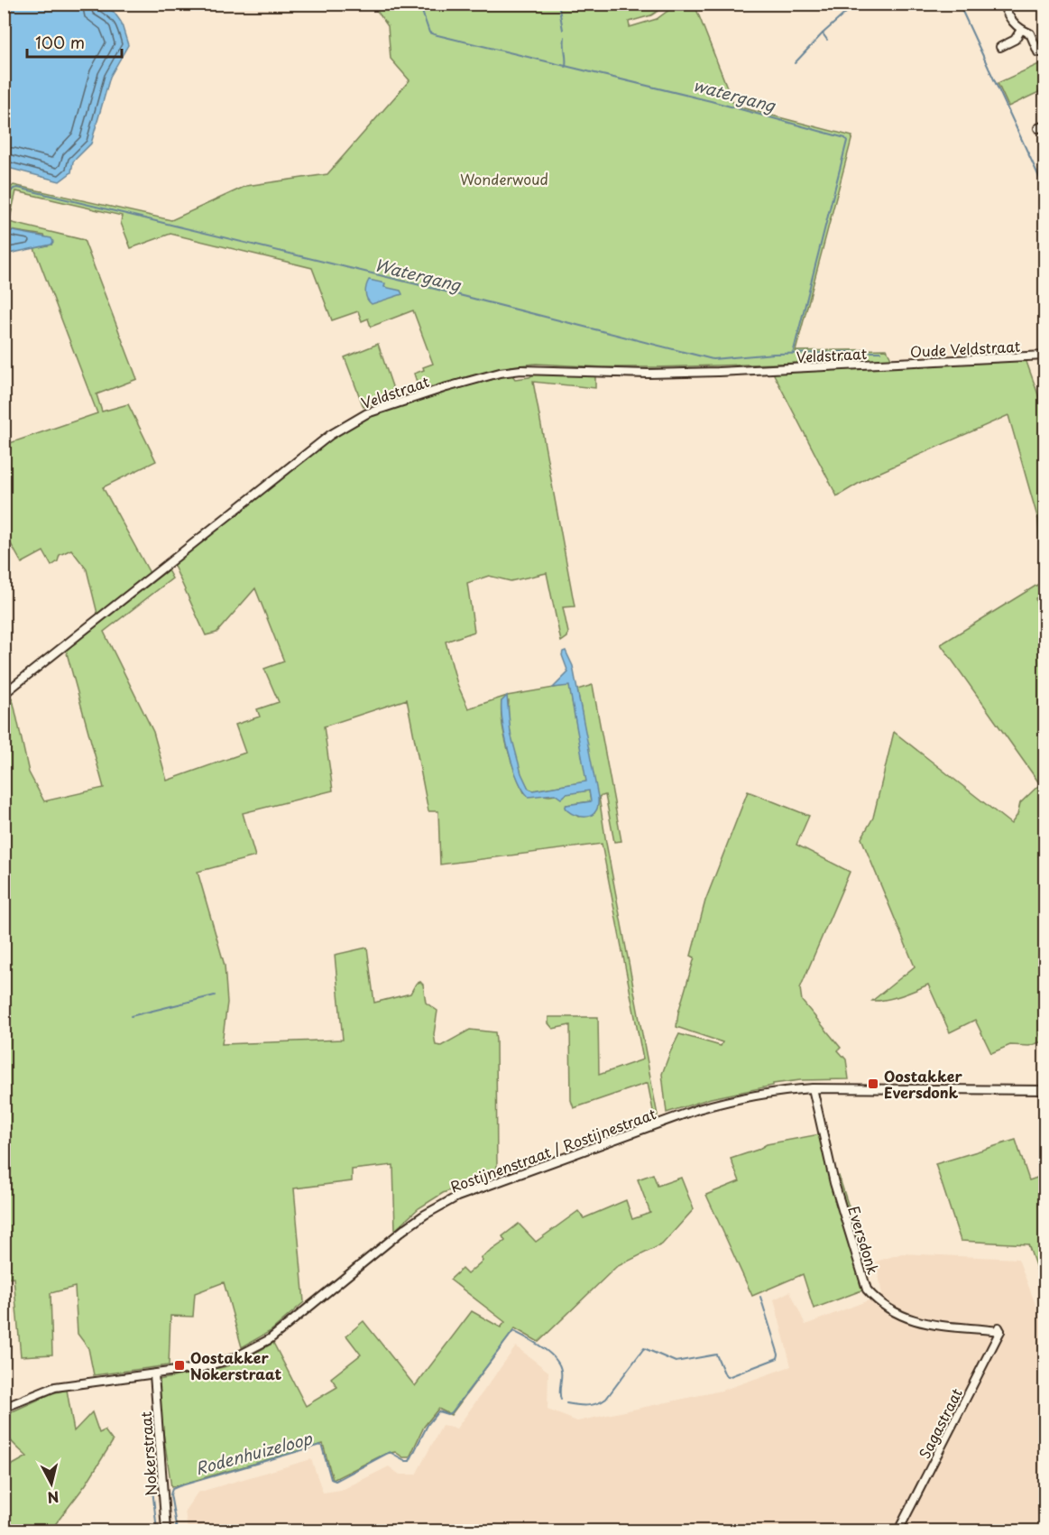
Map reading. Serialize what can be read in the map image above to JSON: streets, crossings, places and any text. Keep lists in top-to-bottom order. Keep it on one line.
{"streets":{"street":["Oude Veldstraat","Veldstraat","Rostijnenstraat / Rostijnestraat","Eversdonk","Sagastraat","Nokerstraat"]},"crossings":[["Oude Veldstraat","Veldstraat"],["Rostijnenstraat / Rostijnestraat","Eversdonk"],["Rostijnenstraat / Rostijnestraat","Nokerstraat"],["Eversdonk","Sagastraat"]],"water":["watergang","Watergang","Rodenhuizeloop"],"parks":["Wonderwoud"],"places":{"transit":["Oostakker Eversdonk","Oostakker Nokerstraat"]},"scale_bar":"100 m","north":"bottom"}
